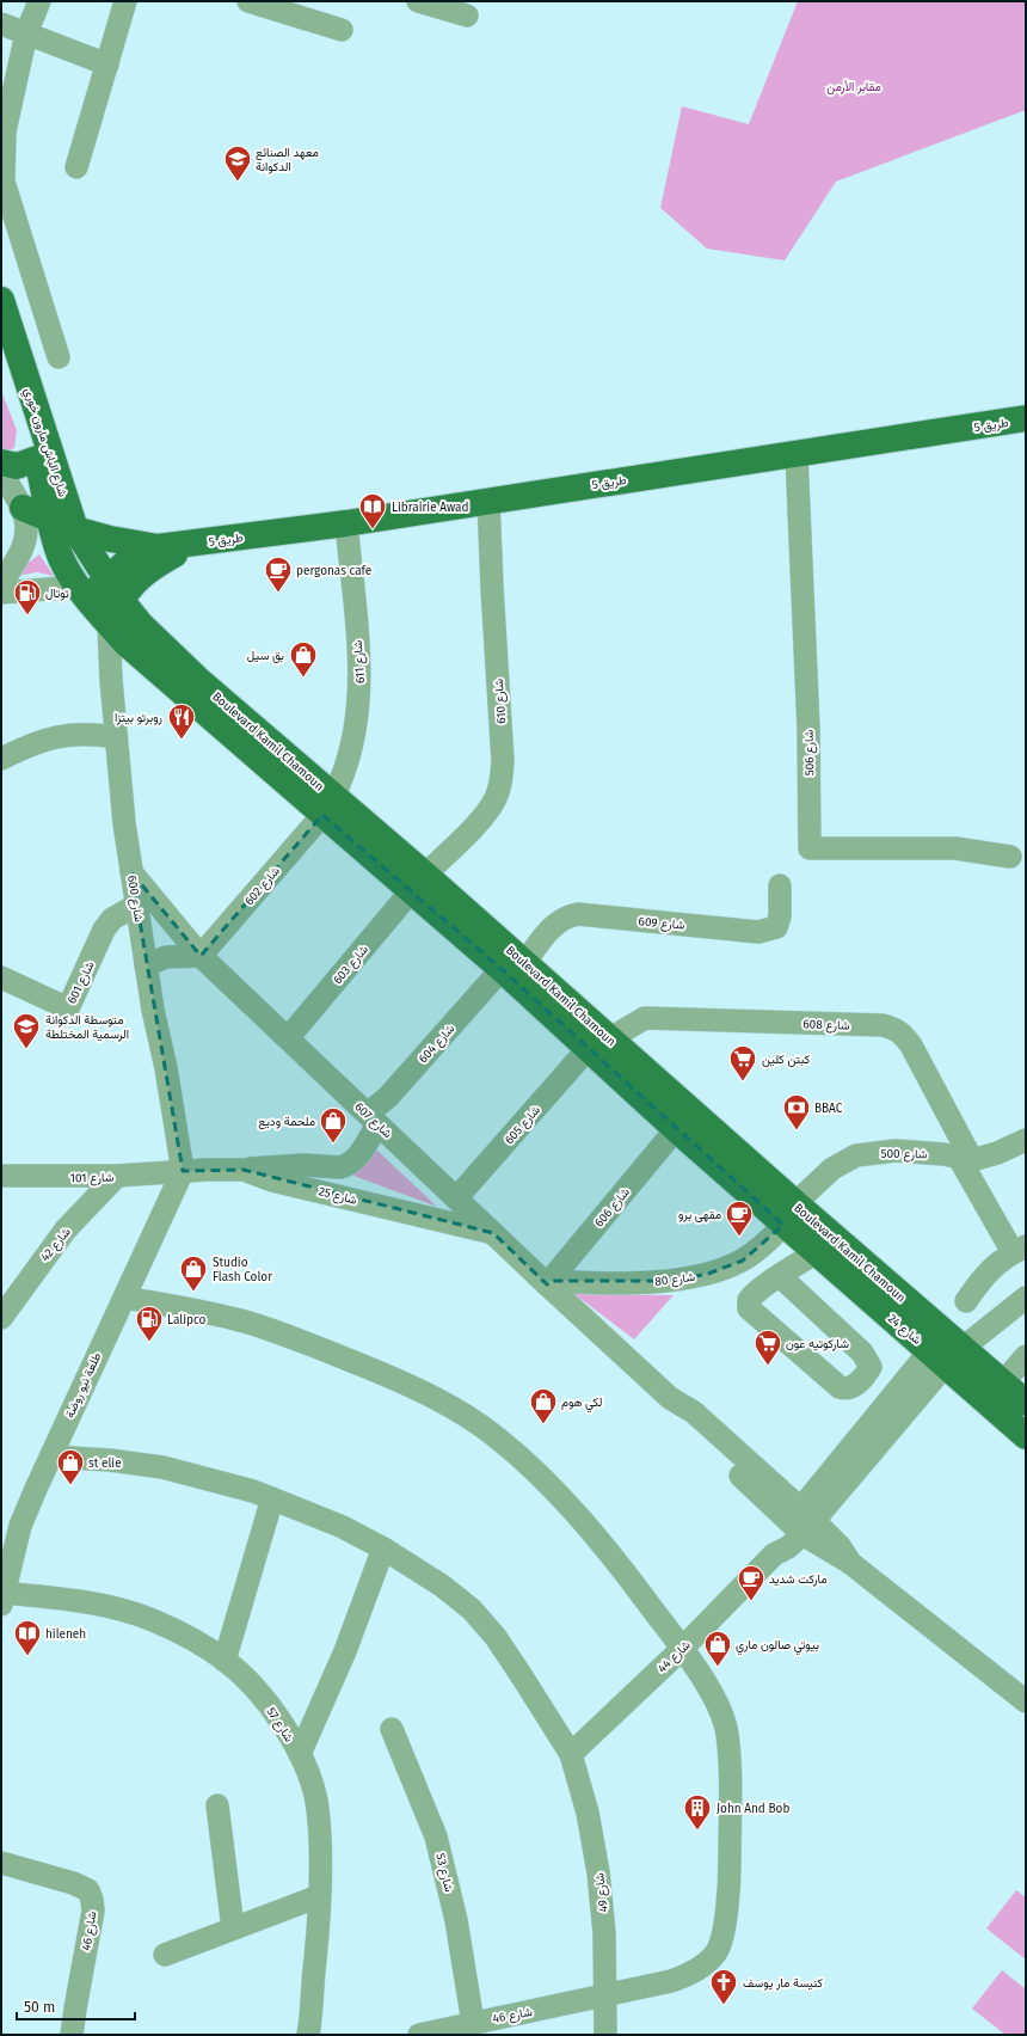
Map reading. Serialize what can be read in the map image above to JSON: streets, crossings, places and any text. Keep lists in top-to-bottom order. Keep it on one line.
{"streets":{"main road":["طريق 5","شارع الباش مارون خوري","Boulevard Kamil Chamoun","شارع 24"],"street":["شارع 611","شارع 610","شارع 506","شارع 602","شارع 600","شارع 609","شارع 603","شارع 601","شارع 608","شارع 604","شارع 607","شارع 605","شارع 500","شارع 101","شارع 25","شارع 606","شارع 42","شارع 80","طلعة نيو روضة","شارع 44","شارع 57","شارع 53","شارع 49","شارع 46"]},"crossings":[["طريق 5","شارع 611"],["طريق 5","شارع 610"],["طريق 5","شارع 506"],["شارع الباش مارون خوري","Boulevard Kamil Chamoun"],["شارع 611","Boulevard Kamil Chamoun"],["شارع 611","شارع 602"],["شارع 610","Boulevard Kamil Chamoun"],["شارع 610","شارع 603"],["Boulevard Kamil Chamoun","شارع 602"],["Boulevard Kamil Chamoun","شارع 600"],["Boulevard Kamil Chamoun","شارع 609"],["Boulevard Kamil Chamoun","شارع 603"],["Boulevard Kamil Chamoun","شارع 608"],["Boulevard Kamil Chamoun","شارع 604"],["Boulevard Kamil Chamoun","شارع 605"],["Boulevard Kamil Chamoun","شارع 500"],["Boulevard Kamil Chamoun","شارع 606"],["Boulevard Kamil Chamoun","شارع 80"],["Boulevard Kamil Chamoun","شارع 24"],["Boulevard Kamil Chamoun","شارع 44"],["شارع 602","شارع 607"],["شارع 600","شارع 601"],["شارع 600","شارع 607"],["شارع 600","شارع 101"],["شارع 600","شارع 25"],["شارع 600","طلعة نيو روضة"],["شارع 609","شارع 604"],["شارع 603","شارع 607"],["شارع 608","شارع 605"],["شارع 608","شارع 500"],["شارع 604","شارع 607"],["شارع 607","شارع 605"],["شارع 607","شارع 25"],["شارع 607","شارع 606"],["شارع 607","شارع 80"],["شارع 607","شارع 44"],["شارع 500","شارع 80"],["شارع 500","شارع 24"],["شارع 101","شارع 25"],["شارع 101","شارع 42"],["شارع 101","طلعة نيو روضة"],["شارع 25","طلعة نيو روضة"],["شارع 606","شارع 80"],["شارع 80","شارع 24"],["شارع 24","شارع 44"],["طلعة نيو روضة","شارع 57"],["طلعة نيو روضة","شارع 49"],["طلعة نيو روضة","شارع 46"],["شارع 44","شارع 49"],["شارع 44","شارع 46"],["شارع 53","شارع 46"],["شارع 49","شارع 46"]],"parks":["مقابر الأرمن"],"places":{"school or university":["معهد الصنائع الدكوانة","متوسطة الدكوانة الرسمية المختلطة"],"library":["Librairie Awad","hileneh"],"cafe":["pergonas cafe","مقهى برو","ماركت شديد"],"fuel station":["توتال","Lalipco"],"shop":["بق سيل","ملحمة وديع","Studio Flash Color","لكي هوم","st elie","بيوتي صالون ماري"],"restaurant":["روبرتو بيتزا"],"supermarket":["كبتن كلين","شاركوتيه عون"],"bank":["BBAC"],"building":["John And Bob"],"church":["كنيسة مار يوسف"]},"scale_bar":"50 m"}
